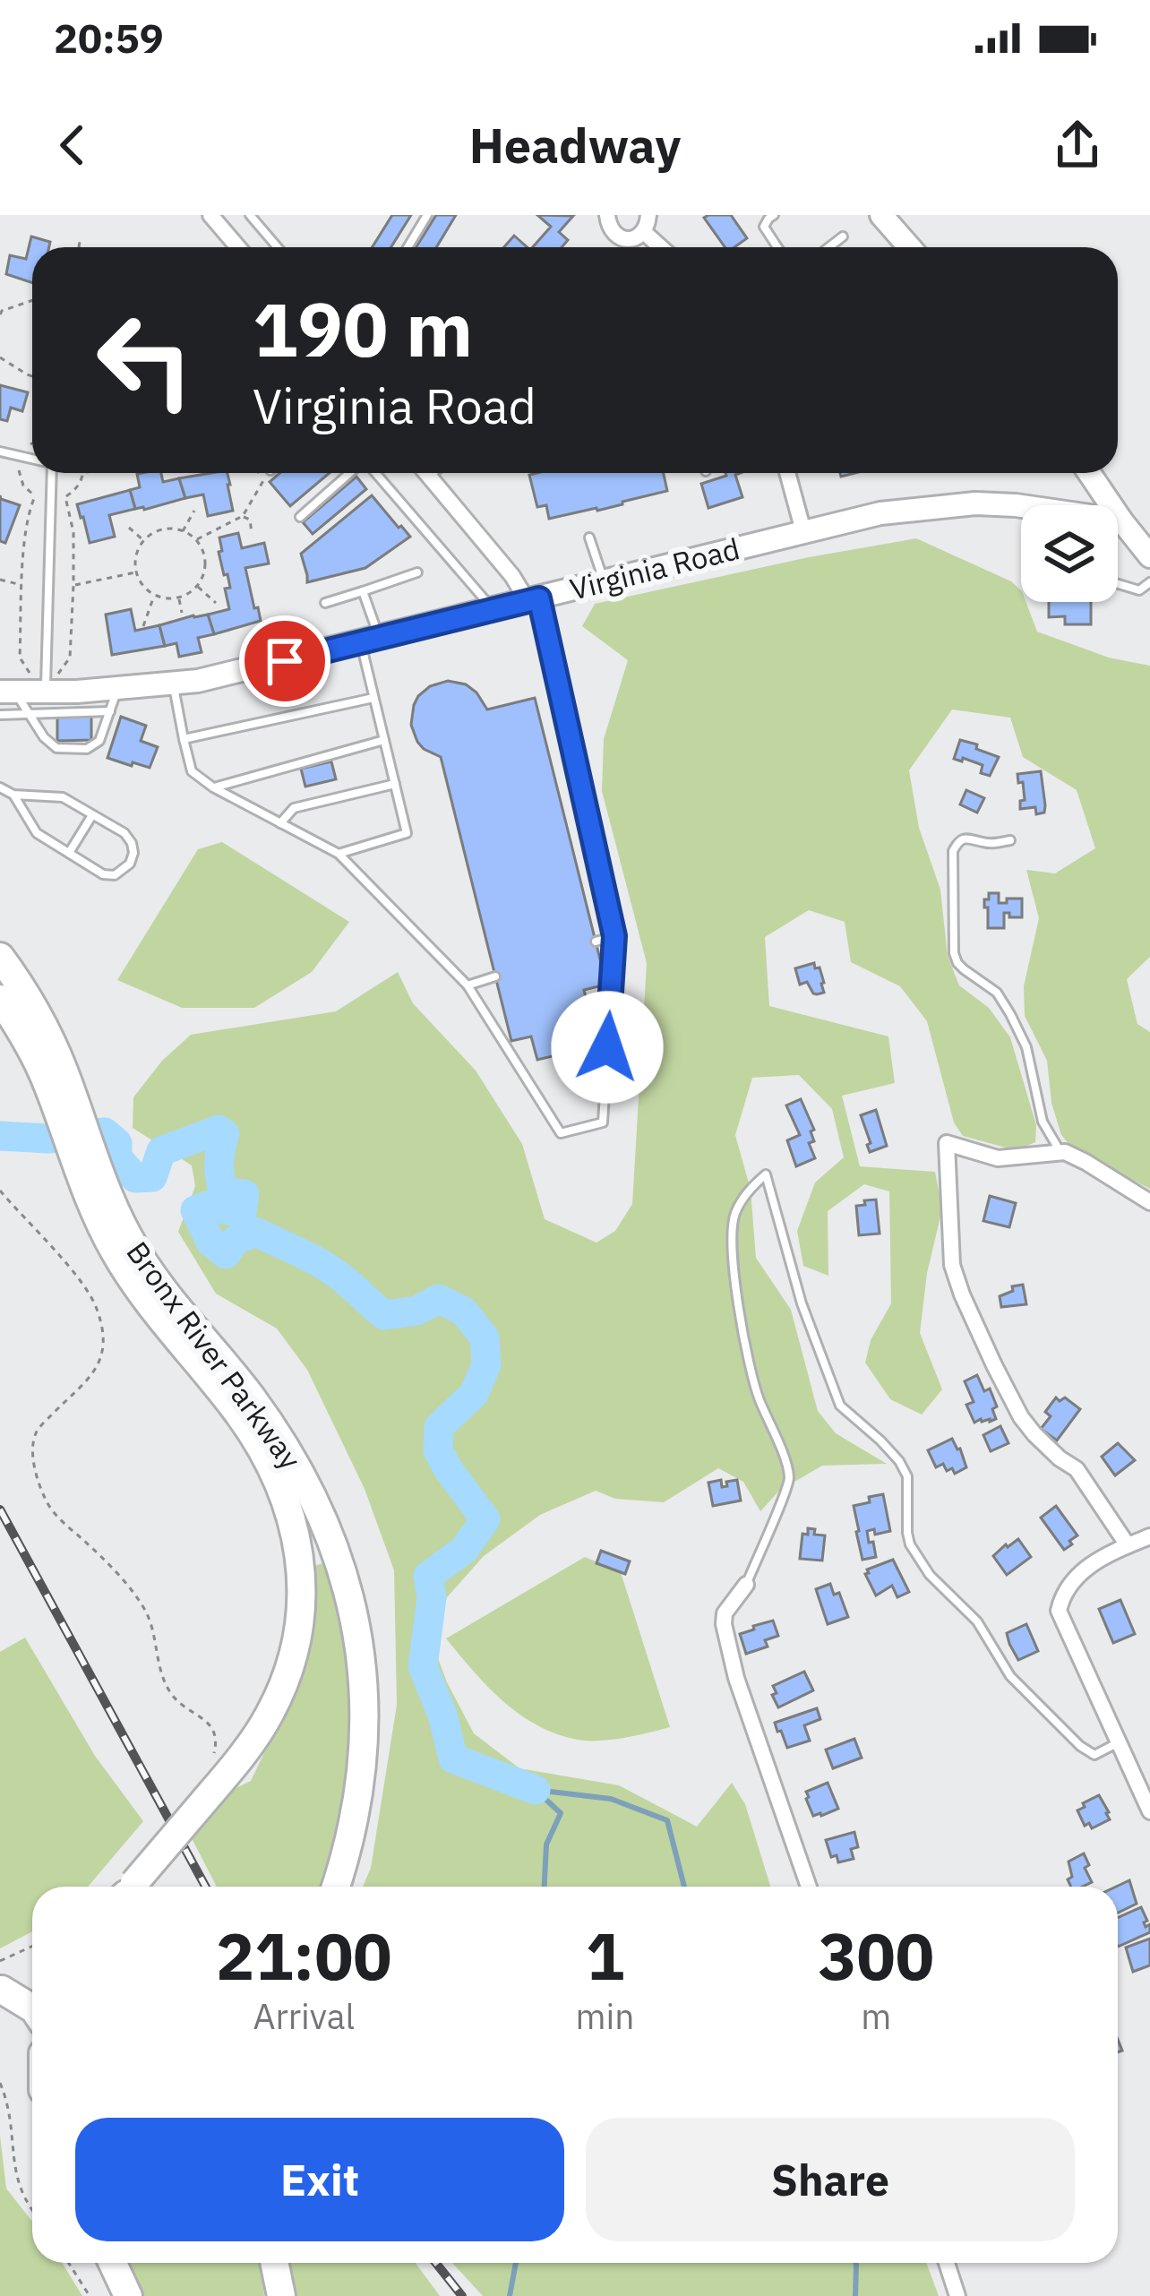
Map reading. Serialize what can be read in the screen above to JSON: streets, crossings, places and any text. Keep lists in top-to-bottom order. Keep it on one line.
{"streets":{"highway":["Bronx River Parkway"],"street":["Virginia Road"]},"page":{"status":"20:59","header":"Headway","turn":["190 m","Virginia Road"],"eta":["21:00","Arrival","1","min","300","m"],"buttons":["Exit","Share"]}}
